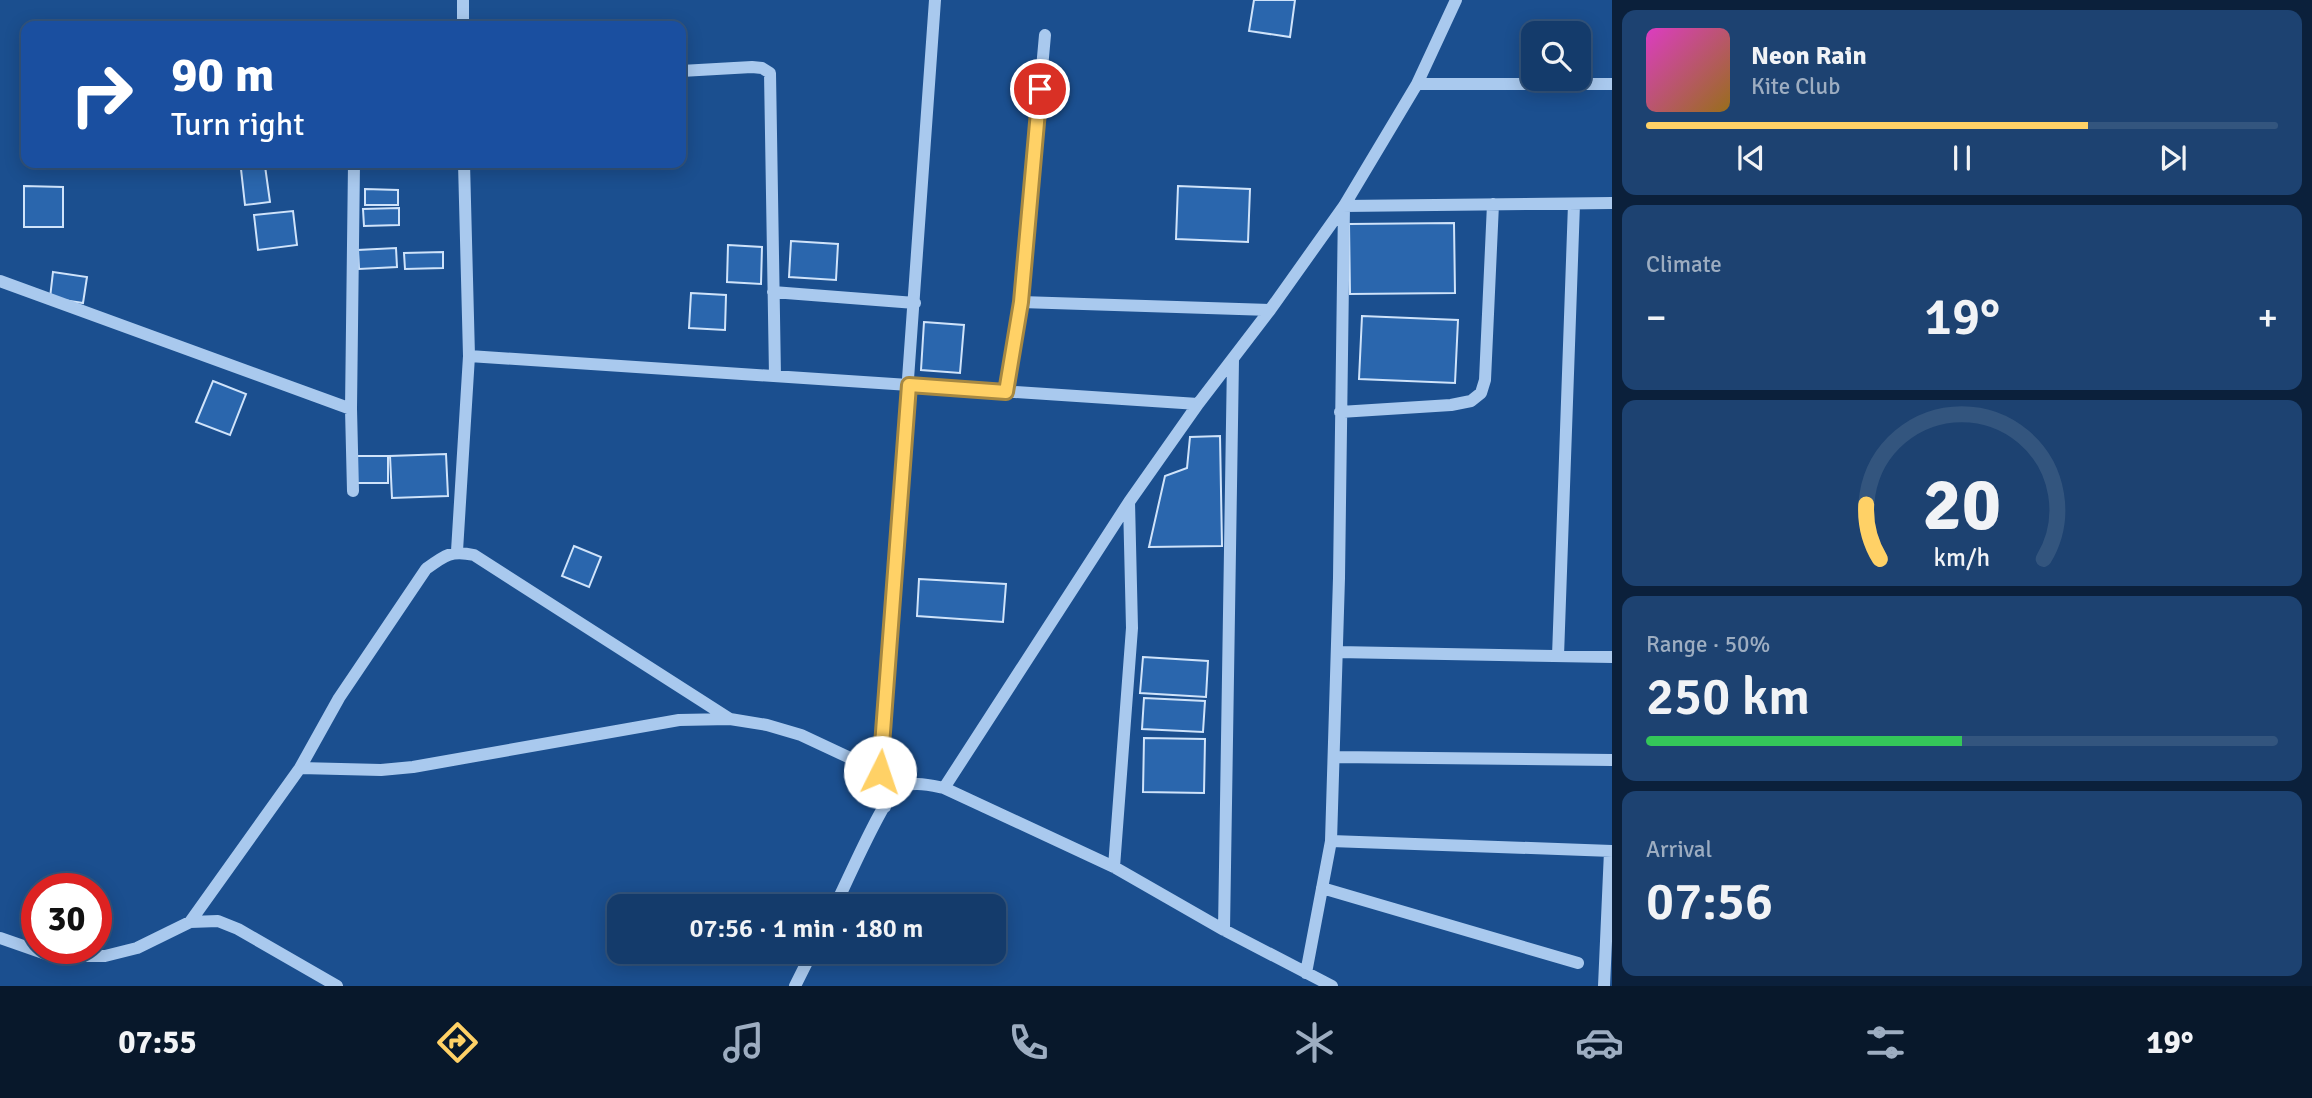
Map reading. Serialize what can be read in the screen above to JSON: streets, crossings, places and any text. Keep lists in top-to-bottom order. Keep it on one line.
{"page":{"turn":["90 m","Turn right"],"song":["Neon Rain","Kite Club"],"tile":["Climate",["Range · 50%","250 km"],["Arrival","07:56"]],"heat":["−","19°","+"],"limit":"30","trip":"07:56 · 1 min · 180 m","tabs":["07:55","19°"],"gauge":["20","km/h"]}}
